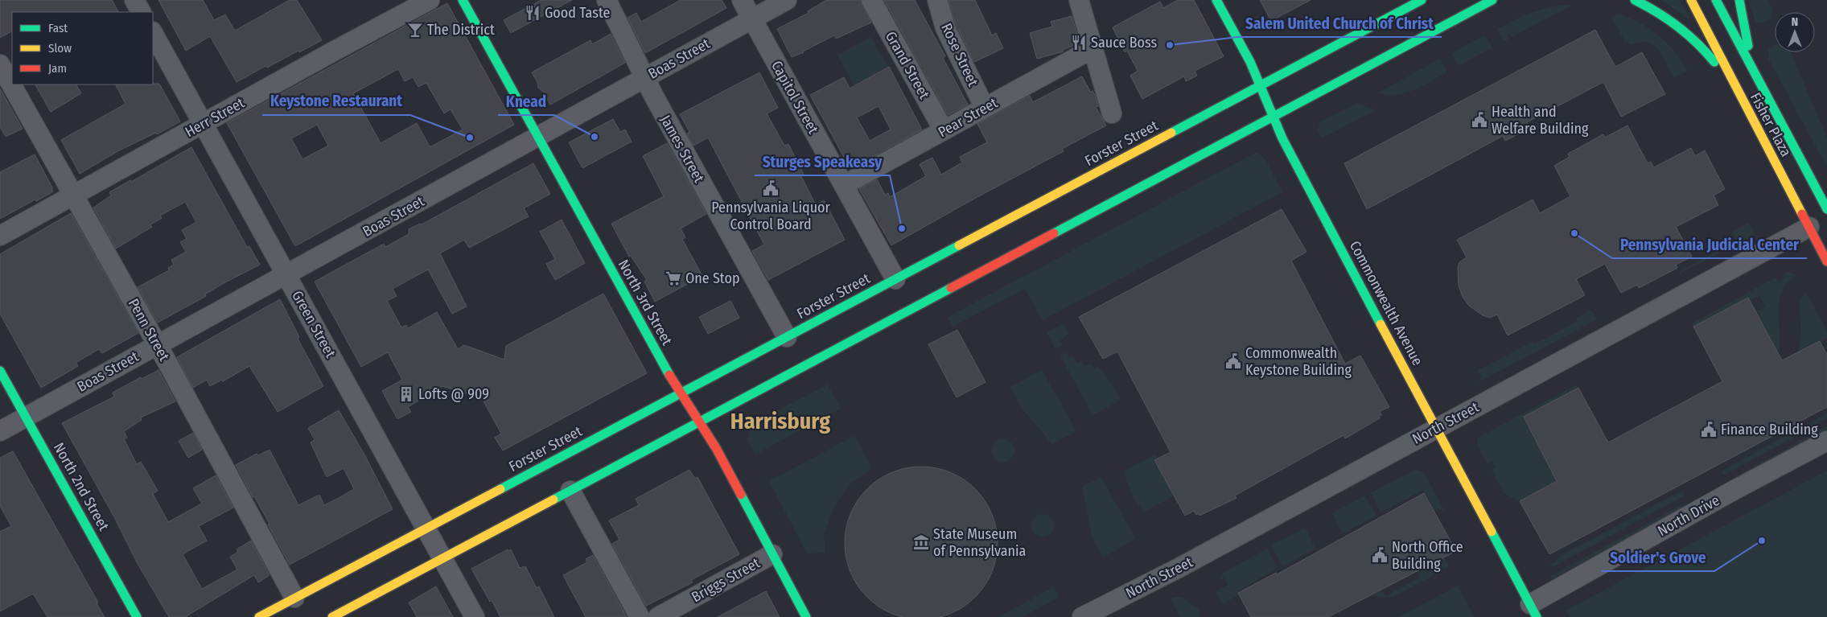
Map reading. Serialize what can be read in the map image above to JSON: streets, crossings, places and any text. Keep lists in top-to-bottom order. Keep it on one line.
{"streets":{"main road":["Fisher Plaza","Forster Street","North 3rd Street","Commonwealth Avenue","North 2nd Street"],"street":["Rose Street","Boas Street","Grand Street","Capitol Street","Herr Street","Pear Street","James Street","Green Street","Penn Street","North Street","North Drive","Briggs Street"]},"crossings":[["Rose Street","Pear Street"],["Boas Street","Capitol Street"],["Boas Street","James Street"],["Boas Street","North 3rd Street"],["Boas Street","Green Street"],["Boas Street","Penn Street"],["Boas Street","North 2nd Street"],["Grand Street","Pear Street"],["Capitol Street","Pear Street"],["Capitol Street","Forster Street"],["Herr Street","Green Street"],["Herr Street","Penn Street"],["Fisher Plaza","North Street"],["Forster Street","James Street"],["Forster Street","North 3rd Street"],["Forster Street","Commonwealth Avenue"],["Forster Street","Green Street"],["Forster Street","Penn Street"],["North 3rd Street","Briggs Street"],["Commonwealth Avenue","North Street"],["Commonwealth Avenue","North Drive"]],"districts":["Harrisburg"],"places":{"restaurant":["Good Taste","Sauce Boss"],"bar":["The District"],"other":["Salem United Church of Christ","Knead","Keystone Restaurant","Sturges Speakeasy","Pennsylvania Judicial Center","Soldier's Grove"],"public building":["Health and Welfare Building","Pennsylvania Liquor Control Board","Commonwealth Keystone Building","Finance Building","North Office Building"],"supermarket":["One Stop"],"building":["Lofts @ 909"],"museum":["State Museum of Pennsylvania"]},"legend":["Fast","Slow","Jam"],"north":"top"}
